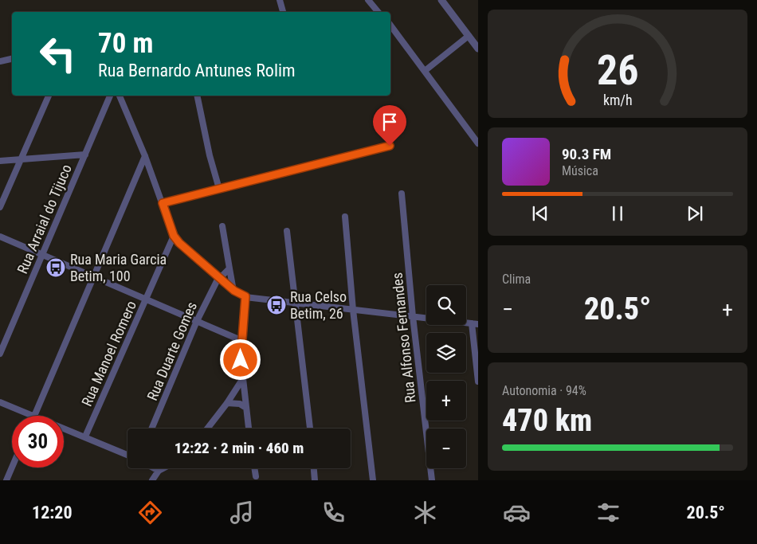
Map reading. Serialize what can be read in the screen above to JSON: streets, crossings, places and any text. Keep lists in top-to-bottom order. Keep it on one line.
{"streets":{"street":["Rua Arraial do Tijuco","Rua Alfonso Fernandes","Rua Duarte Gomes","Rua Manoel Romero"]},"places":{"bus stop":["Rua Maria Garcia Betim, 100","Rua Celso Betim, 26"]},"page":{"turn":["70 m","Rua Bernardo Antunes Rolim"],"song":["90.3 FM","Música"],"tile":["Clima",["Autonomia · 94%","470 km"]],"map_buttons":["+","−"],"heat":["−","20.5°","+"],"limit":"30","trip":"12:22 · 2 min · 460 m","tabs":["12:20","20.5°"],"gauge":["26","km/h"]}}
